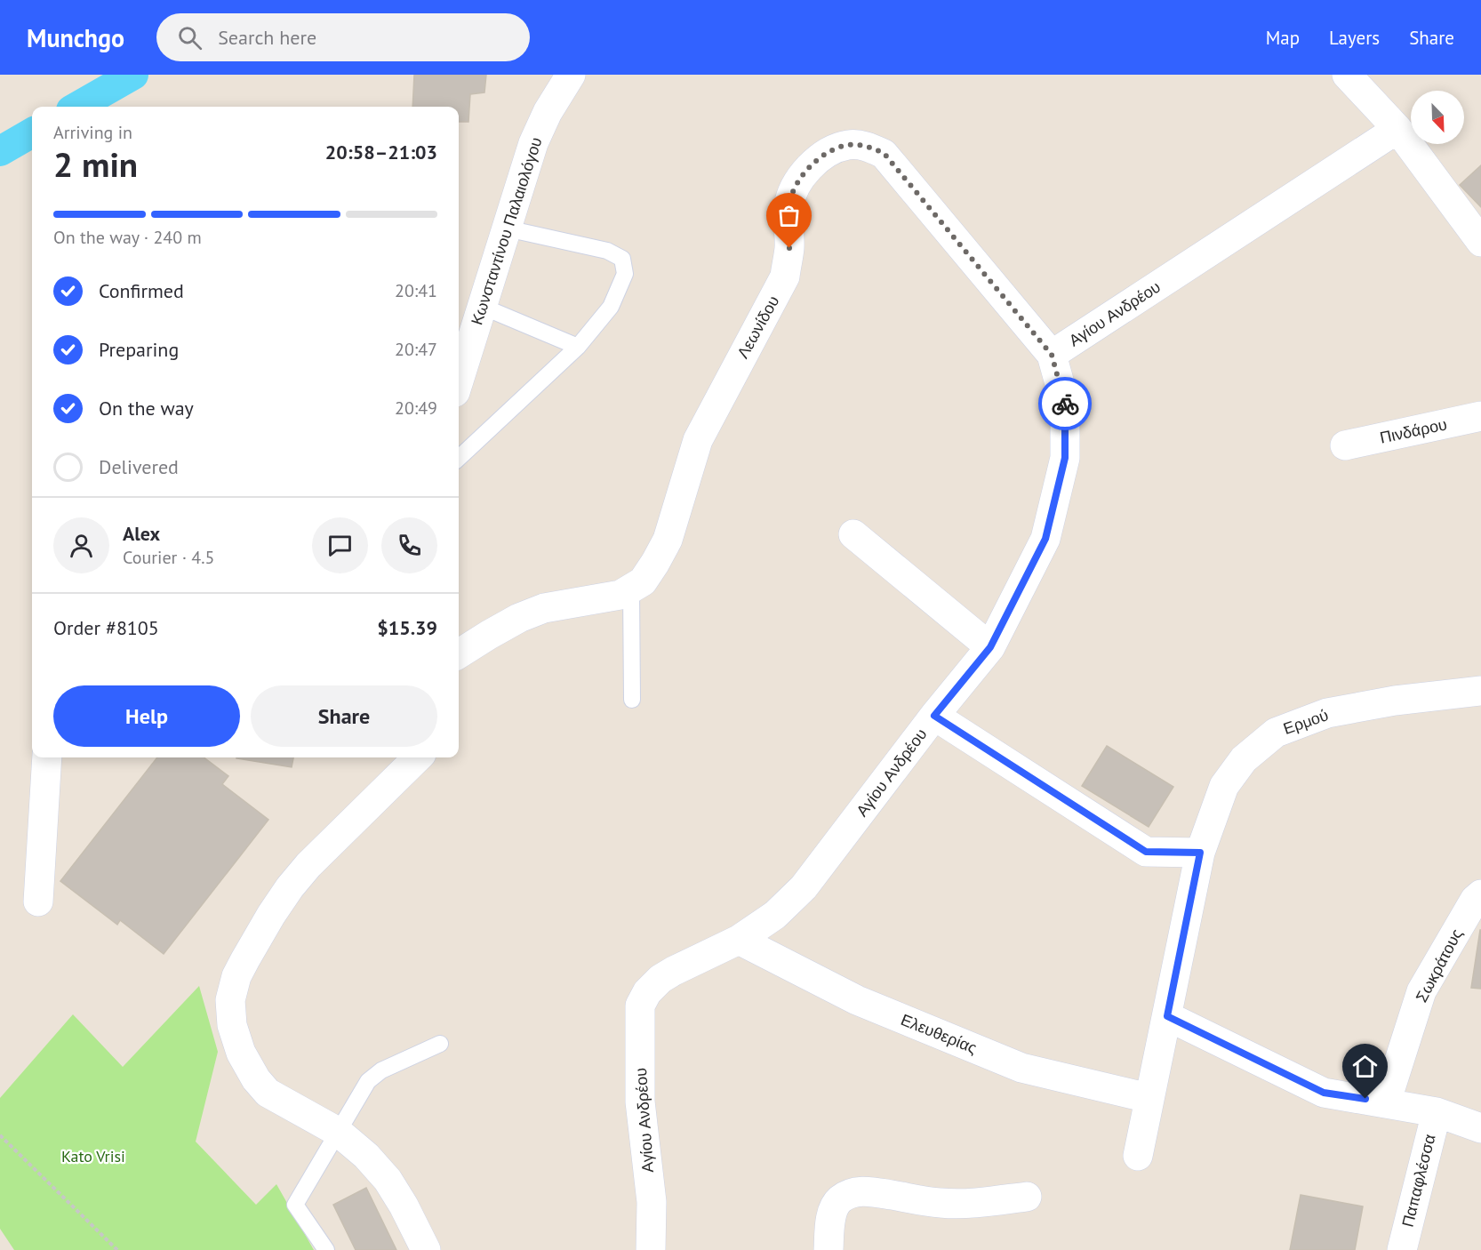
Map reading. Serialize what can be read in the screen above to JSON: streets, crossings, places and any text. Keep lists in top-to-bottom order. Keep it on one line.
{"streets":{"street":["Κωνσταντίνου Παλαιολόγου","Αγίου Ανδρέου","Λεωνίδου","Πινδάρου","Ερμού","Σωκράτους","Ελευθερίας","Παπαφλέσσα"]},"crossings":[["Αγίου Ανδρέου","Λεωνίδου"],["Αγίου Ανδρέου","Ελευθερίας"],["Ερμού","Ελευθερίας"]],"parks":["Kato Vrisi"],"north":"bottom right","page":{"header":"Munchgo","search":"Search here","nav":["Map","Layers","Share"],"heading":["2 min","Arriving in","20:58–21:03"],"panel":["Alex","Courier · 4.5","Order #8105","$15.39"],"bar":"On the way · 240 m","list":[["Confirmed","20:41"],["Preparing","20:47"],["On the way","20:49"],"Delivered"],"buttons":["Help","Share"]}}
